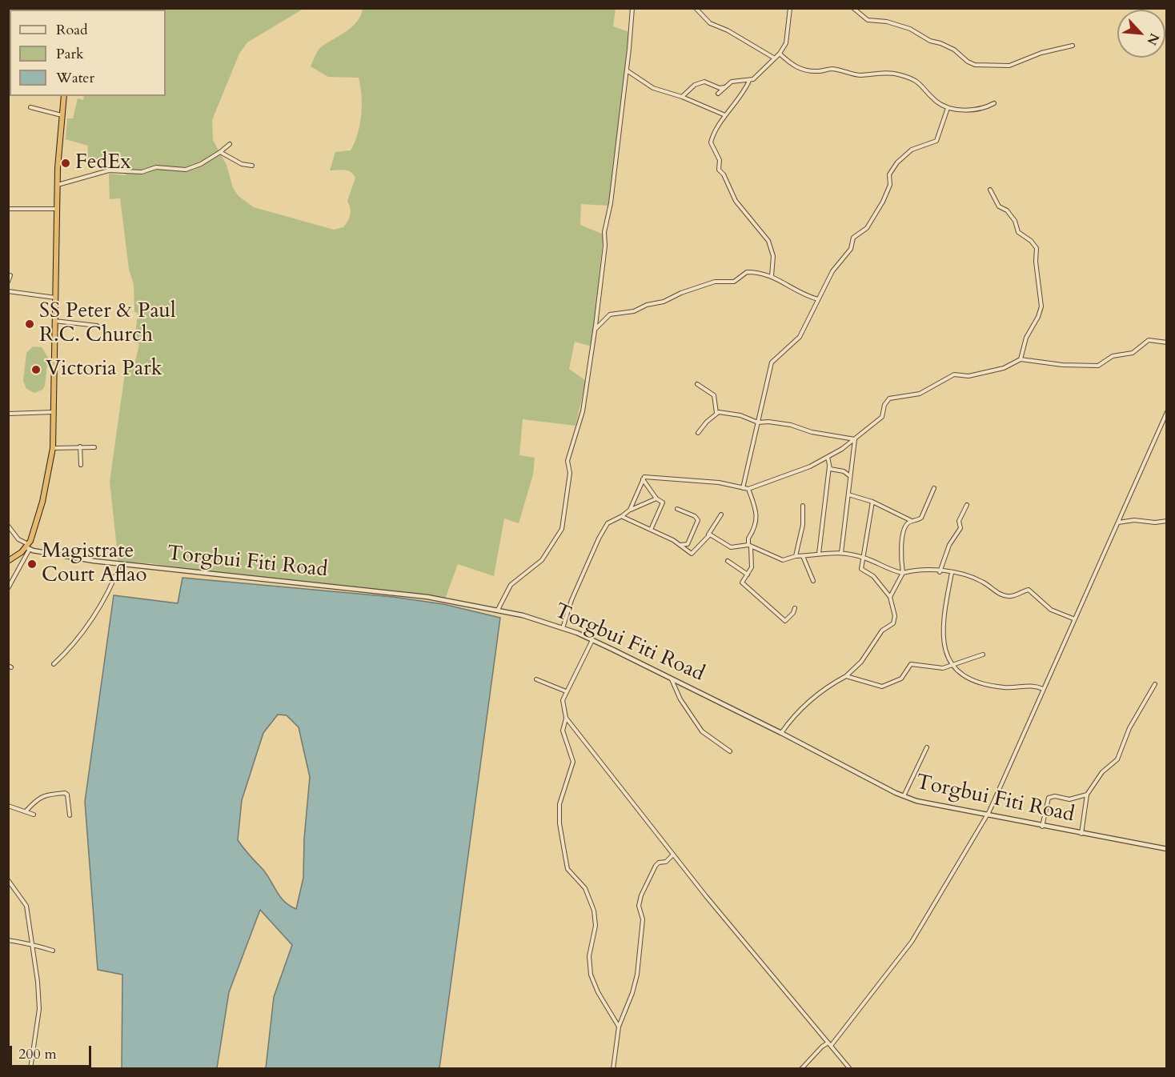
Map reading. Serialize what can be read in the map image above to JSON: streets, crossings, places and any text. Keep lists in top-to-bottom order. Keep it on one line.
{"streets":{"street":["Torgbui Fiti Road"]},"places":["FedEx","SS Peter & Paul R.C. Church","Victoria Park","Magistrate Court Aflao"],"legend":["Road","Park","Water"],"scale_bar":"200 m","north":"bottom right"}
